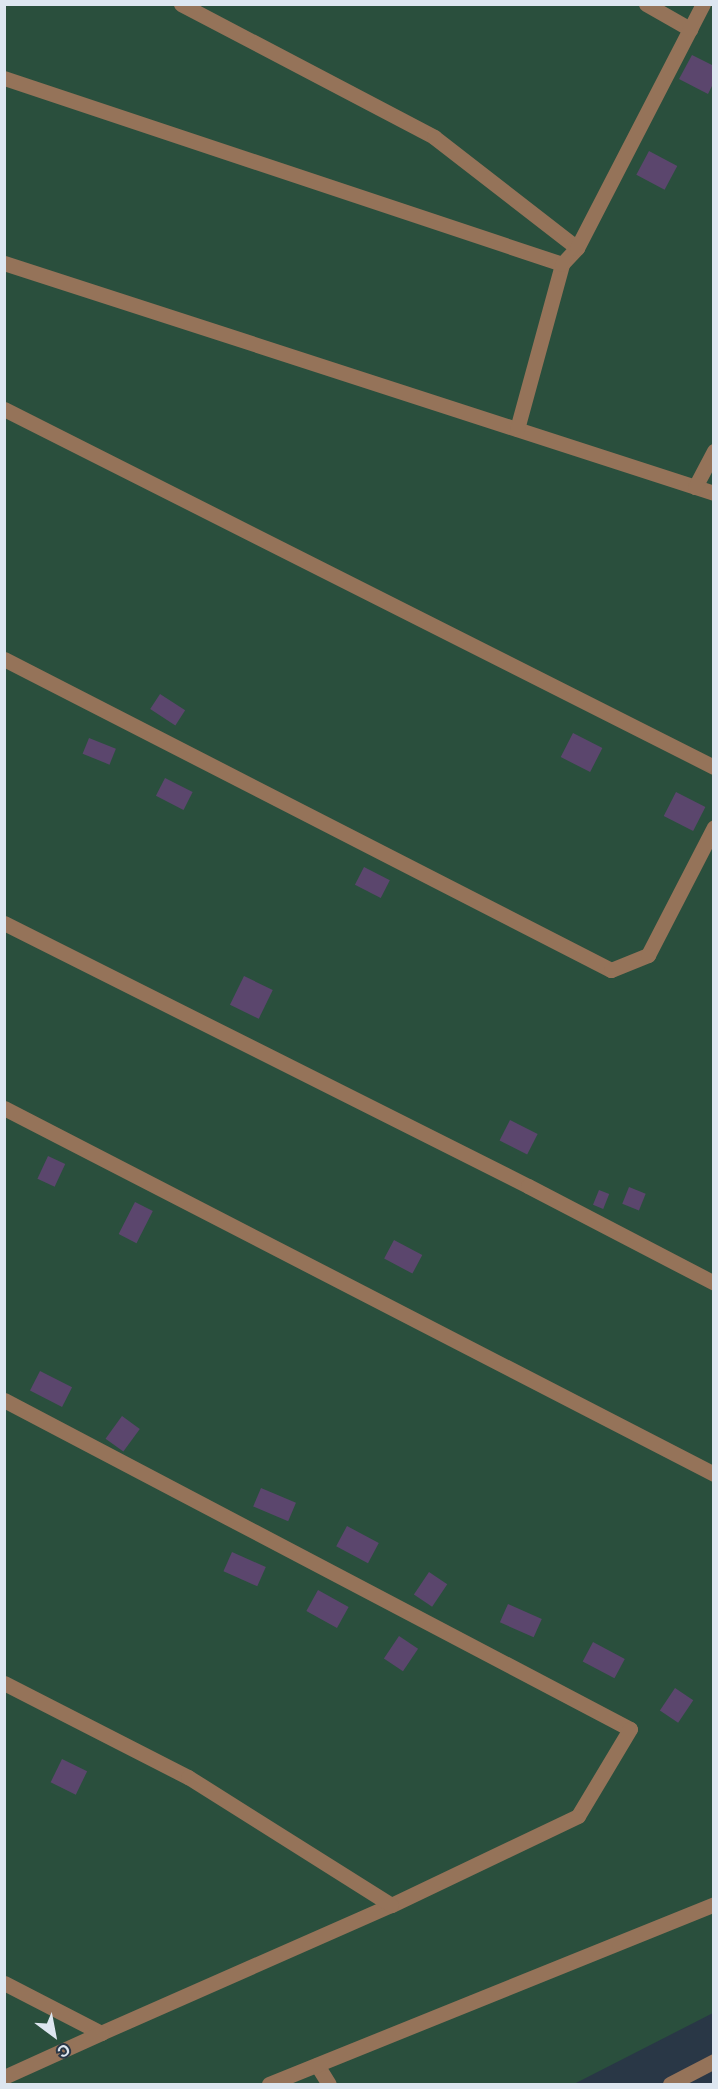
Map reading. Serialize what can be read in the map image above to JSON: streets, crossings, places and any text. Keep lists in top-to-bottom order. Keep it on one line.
{"north":"bottom right"}
